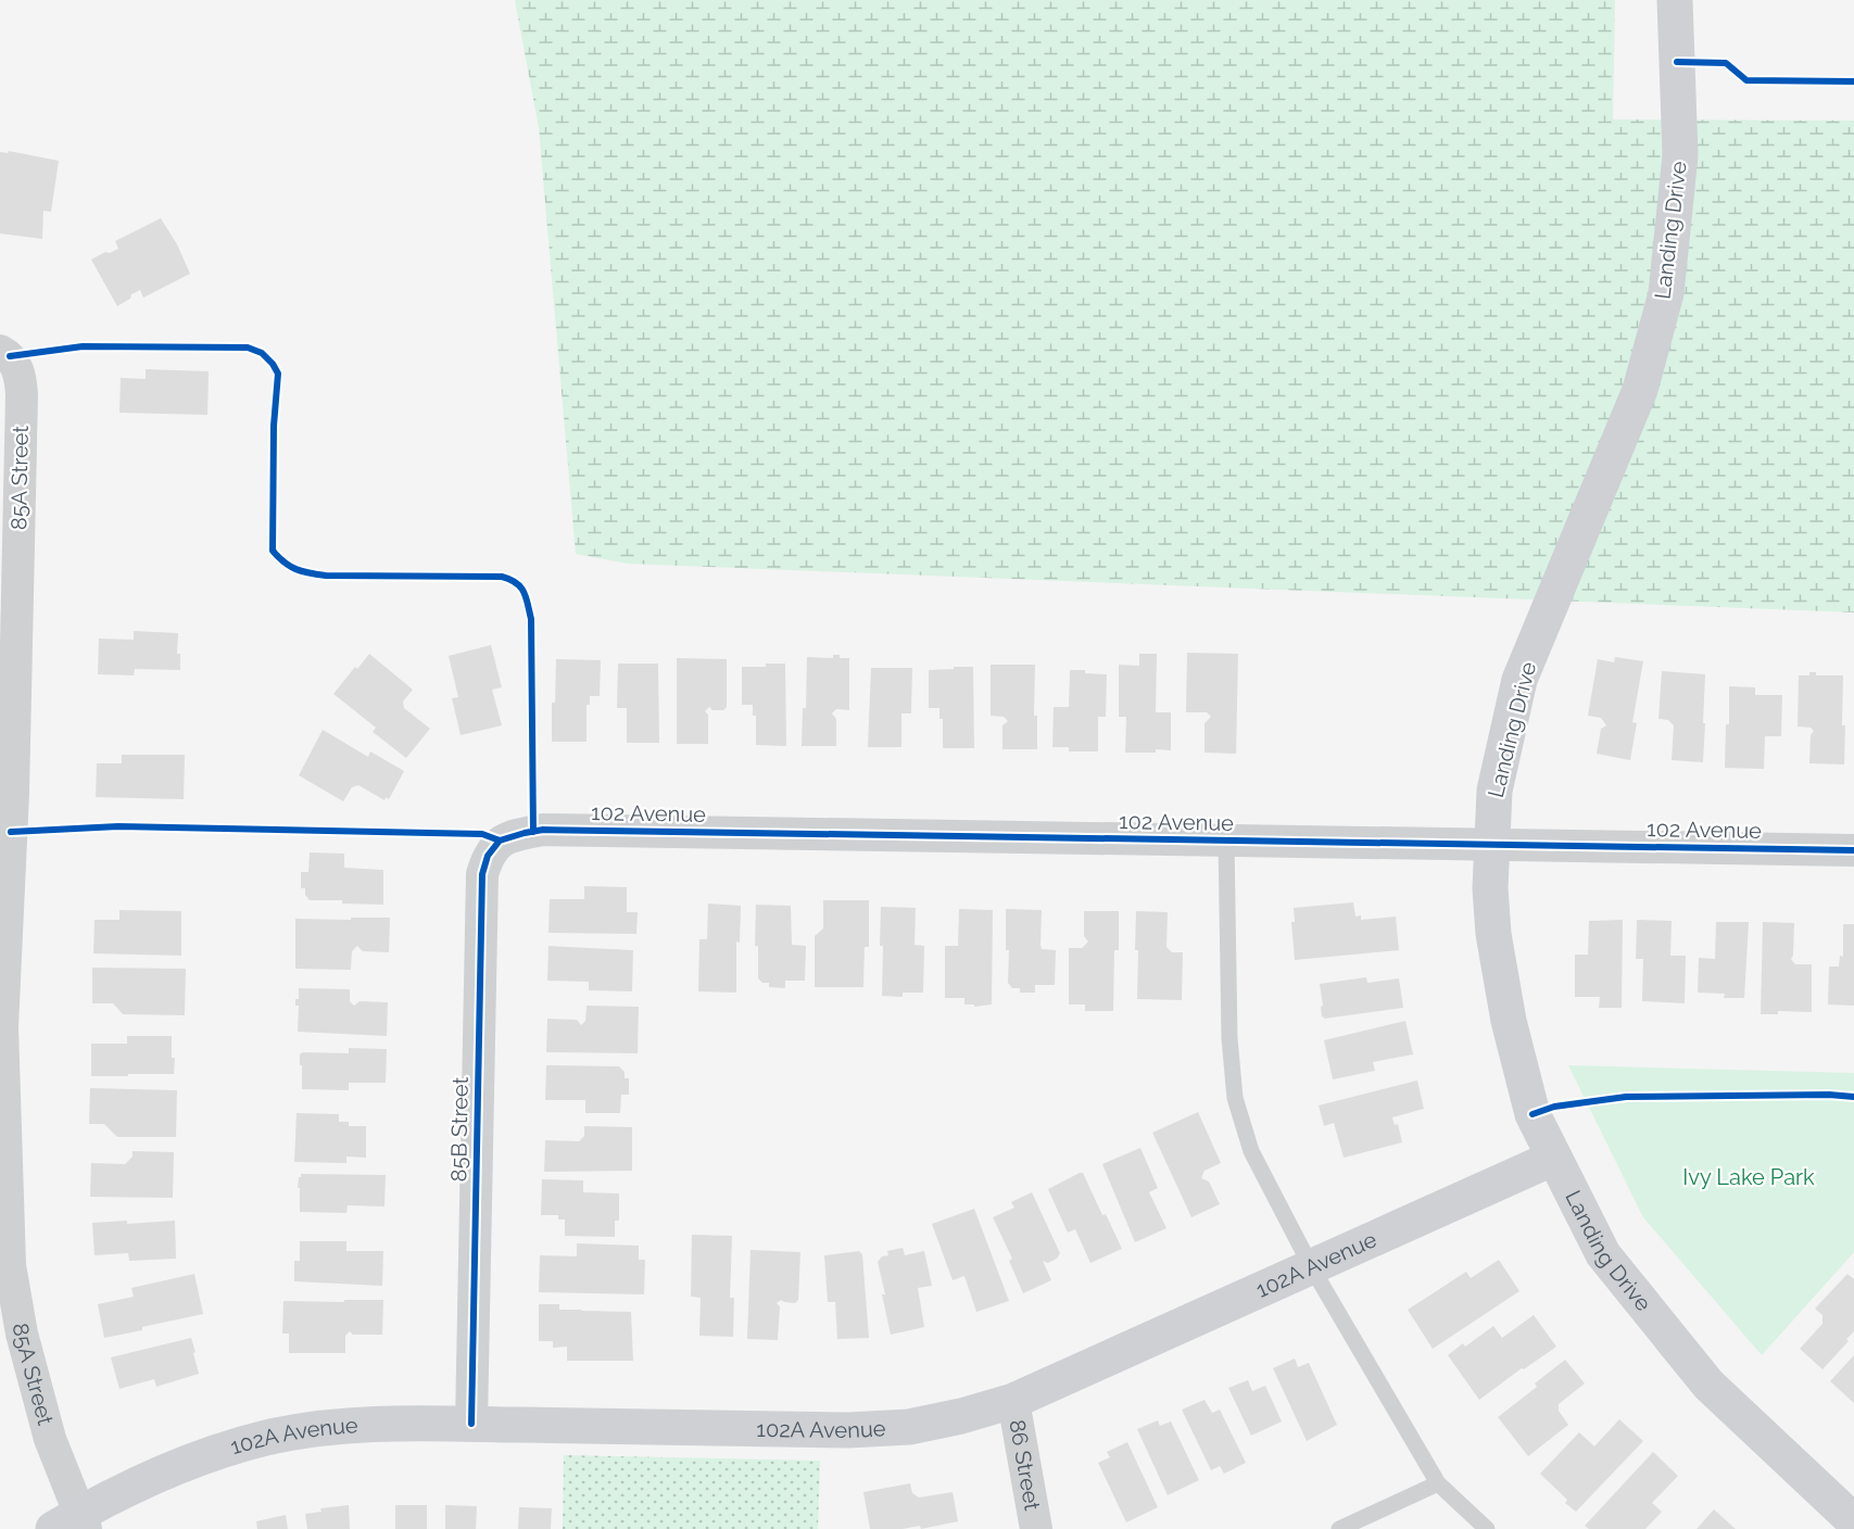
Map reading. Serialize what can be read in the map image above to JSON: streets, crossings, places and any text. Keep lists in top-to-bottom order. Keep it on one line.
{"streets":{"street":["Landing Drive","85A Street","102 Avenue","85B Street","102A Avenue","86 Street"]},"crossings":[["Landing Drive","102 Avenue"],["Landing Drive","102A Avenue"],["85A Street","102A Avenue"],["102 Avenue","85B Street"],["85B Street","102A Avenue"],["102A Avenue","86 Street"]],"parks":["Ivy Lake Park"]}
